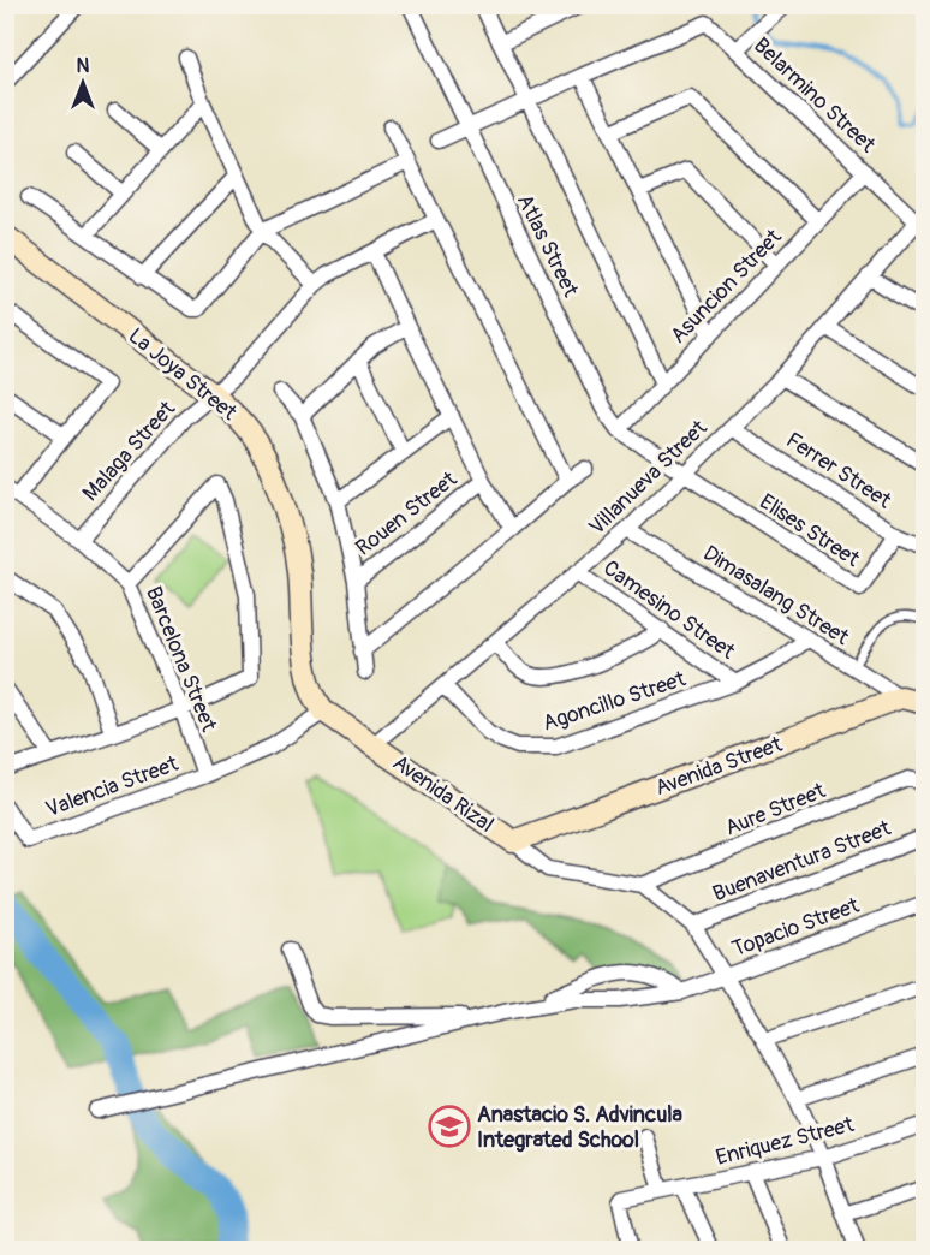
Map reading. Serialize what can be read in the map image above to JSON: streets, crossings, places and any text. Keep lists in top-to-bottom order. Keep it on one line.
{"streets":{"street":["Belarmino Street","Atlas Street","Asuncion Street","La Joya Street","Malaga Street","Ferrer Street","Villanueva Street","Rouen Street","Elises Street","Dimasalang Street","Camesino Street","Barcelona Street","Agoncillo Street","Avenida Street","Valencia Street","Avenida Rizal","Aure Street","Buenaventura Street","Topacio Street","Enriquez Street"]},"crossings":[["Belarmino Street","Atlas Street"],["Belarmino Street","Asuncion Street"],["Belarmino Street","Villanueva Street"],["Atlas Street","Asuncion Street"],["Atlas Street","Villanueva Street"],["Atlas Street","Elises Street"],["La Joya Street","Malaga Street"],["La Joya Street","Valencia Street"],["Malaga Street","Barcelona Street"],["Ferrer Street","Villanueva Street"],["Ferrer Street","Elises Street"],["Villanueva Street","Elises Street"],["Villanueva Street","Dimasalang Street"],["Villanueva Street","Camesino Street"],["Villanueva Street","Agoncillo Street"],["Villanueva Street","Avenida Rizal"],["Dimasalang Street","Agoncillo Street"],["Dimasalang Street","Avenida Street"],["Camesino Street","Agoncillo Street"],["Barcelona Street","Valencia Street"],["Avenida Street","Avenida Rizal"],["Avenida Street","Topacio Street"],["Avenida Rizal","Topacio Street"],["Aure Street","Topacio Street"],["Buenaventura Street","Topacio Street"]],"places":{"school or university":["Anastacio S. Advincula Integrated School"]},"north":"top"}
